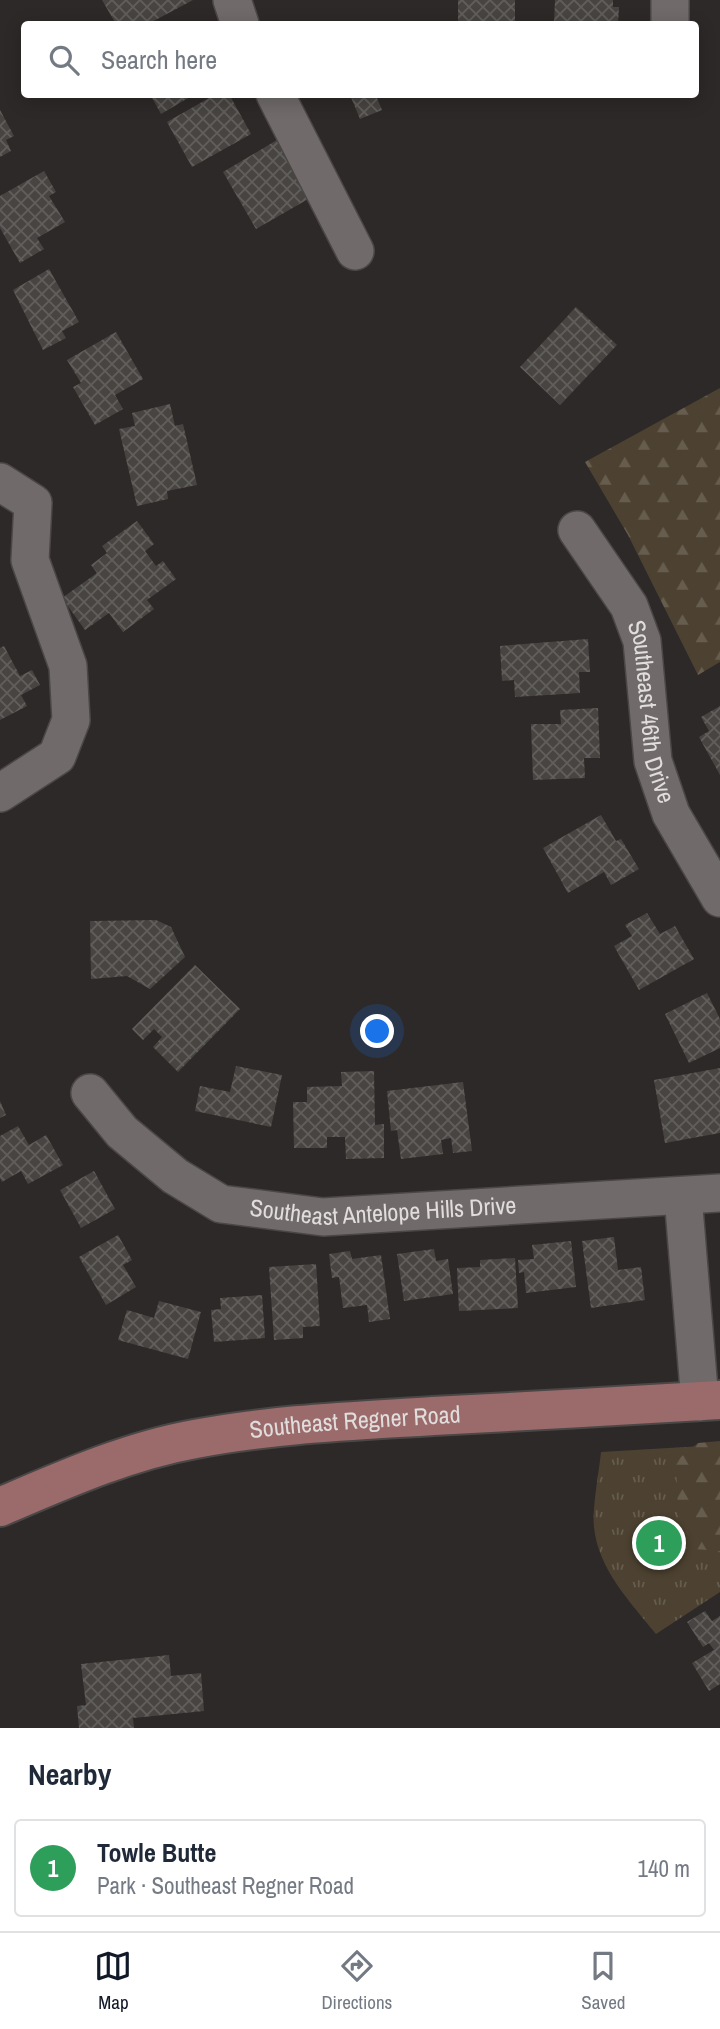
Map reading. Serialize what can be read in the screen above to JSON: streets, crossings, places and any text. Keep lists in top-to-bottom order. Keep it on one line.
{"streets":{"main road":["Southeast Regner Road"],"street":["Southeast 46th Drive","Southeast Antelope Hills Drive"]},"page":{"search":"Search here","pins":"1","heading":"Nearby","list":[{"mark":"1","name":"Towle Butte","note":"Park · Southeast Regner Road","value":"140 m"}],"nav":["Map","Directions","Saved"]}}
